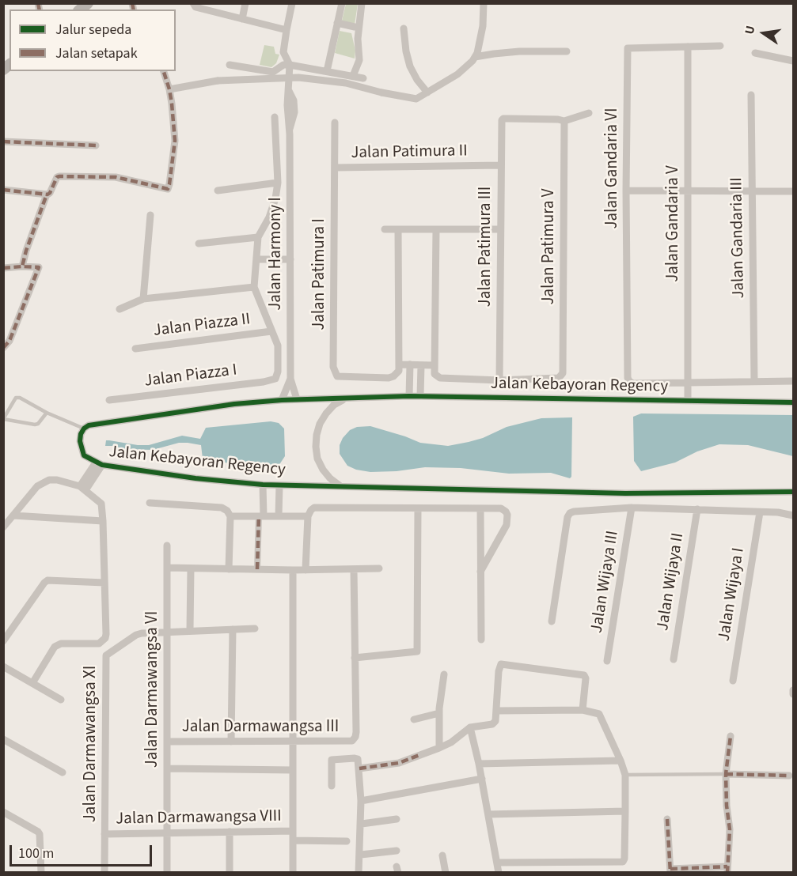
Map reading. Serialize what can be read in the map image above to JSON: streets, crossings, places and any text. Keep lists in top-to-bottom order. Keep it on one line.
{"streets":{"street":["Jalan Patimura II","Jalan Gandaria VI","Jalan Gandaria V","Jalan Gandaria III","Jalan Patimura III","Jalan Patimura V","Jalan Harmony I","Jalan Patimura I","Jalan Piazza II","Jalan Piazza I","Jalan Kebayoran Regency","Jalan Wijaya III","Jalan Wijaya II","Jalan Wijaya I","Jalan Darmawangsa VI","Jalan Darmawangsa III","Jalan Darmawangsa XI","Jalan Darmawangsa VIII"]},"crossings":[["Jalan Patimura II","Jalan Patimura III"],["Jalan Patimura II","Jalan Patimura I"],["Jalan Gandaria VI","Jalan Gandaria V"],["Jalan Gandaria V","Jalan Kebayoran Regency"],["Jalan Patimura III","Jalan Patimura V"],["Jalan Harmony I","Jalan Kebayoran Regency"],["Jalan Piazza II","Jalan Piazza I"],["Jalan Darmawangsa VI","Jalan Darmawangsa III"],["Jalan Darmawangsa VI","Jalan Darmawangsa XI"],["Jalan Darmawangsa VI","Jalan Darmawangsa VIII"],["Jalan Darmawangsa XI","Jalan Darmawangsa VIII"]],"legend":["Jalur sepeda","Jalan setapak"],"scale_bar":"100 m","north":"left"}
